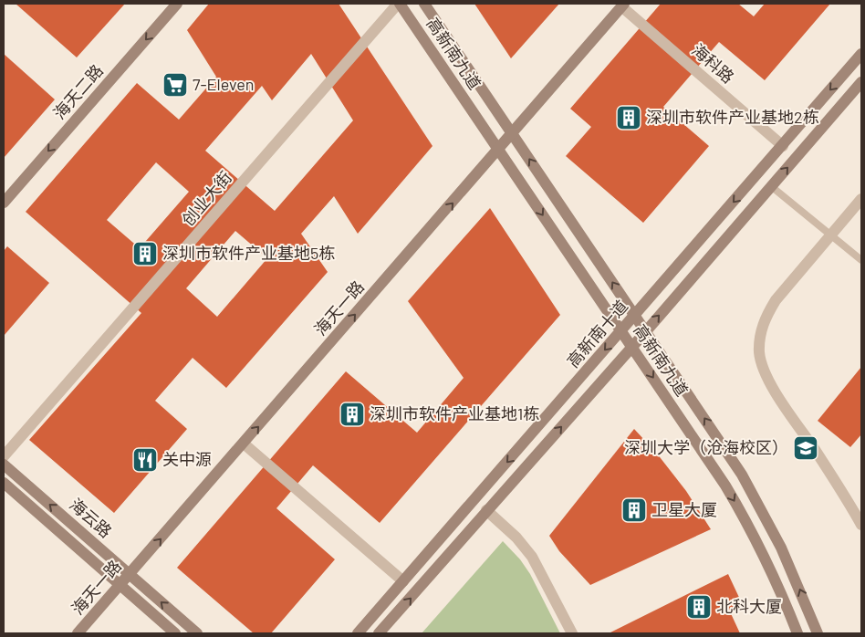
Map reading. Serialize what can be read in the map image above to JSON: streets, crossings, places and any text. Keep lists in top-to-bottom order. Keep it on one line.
{"streets":{"street":["高新南九道","海科路","海天二路","创业大街","海天一路","高新南十道","海云路"]},"crossings":[["高新南九道","创业大街"],["高新南九道","海天一路"],["高新南九道","高新南十道"],["海科路","海天一路"],["海科路","高新南十道"],["海天一路","海云路"]],"one_way":["海天二路","海天一路"],"places":{"supermarket":["7-Eleven"],"building":["深圳市软件产业基地2栋","深圳市软件产业基地5栋","深圳市软件产业基地1栋","卫星大厦","北科大厦"],"school or university":["深圳大学（沧海校区）"],"restaurant":["关中源"]}}
